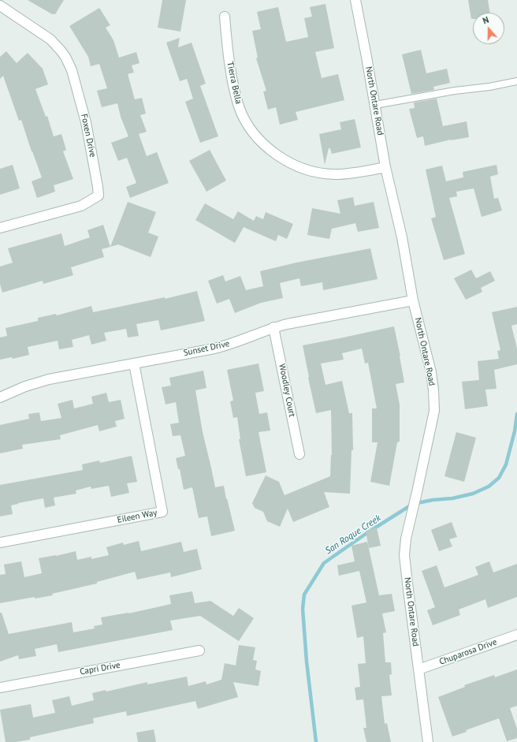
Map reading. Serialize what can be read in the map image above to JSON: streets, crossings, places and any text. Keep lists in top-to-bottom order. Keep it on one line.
{"streets":{"street":["Tierra Bella","North Ontare Road","Foxen Drive","Sunset Drive","Woodley Court","Eileen Way","Chuparosa Drive","Capri Drive"]},"crossings":[["Tierra Bella","North Ontare Road"],["North Ontare Road","Sunset Drive"],["North Ontare Road","Chuparosa Drive"],["Sunset Drive","Woodley Court"],["Sunset Drive","Eileen Way"]],"water":["San Roque Creek"],"north":"top"}
